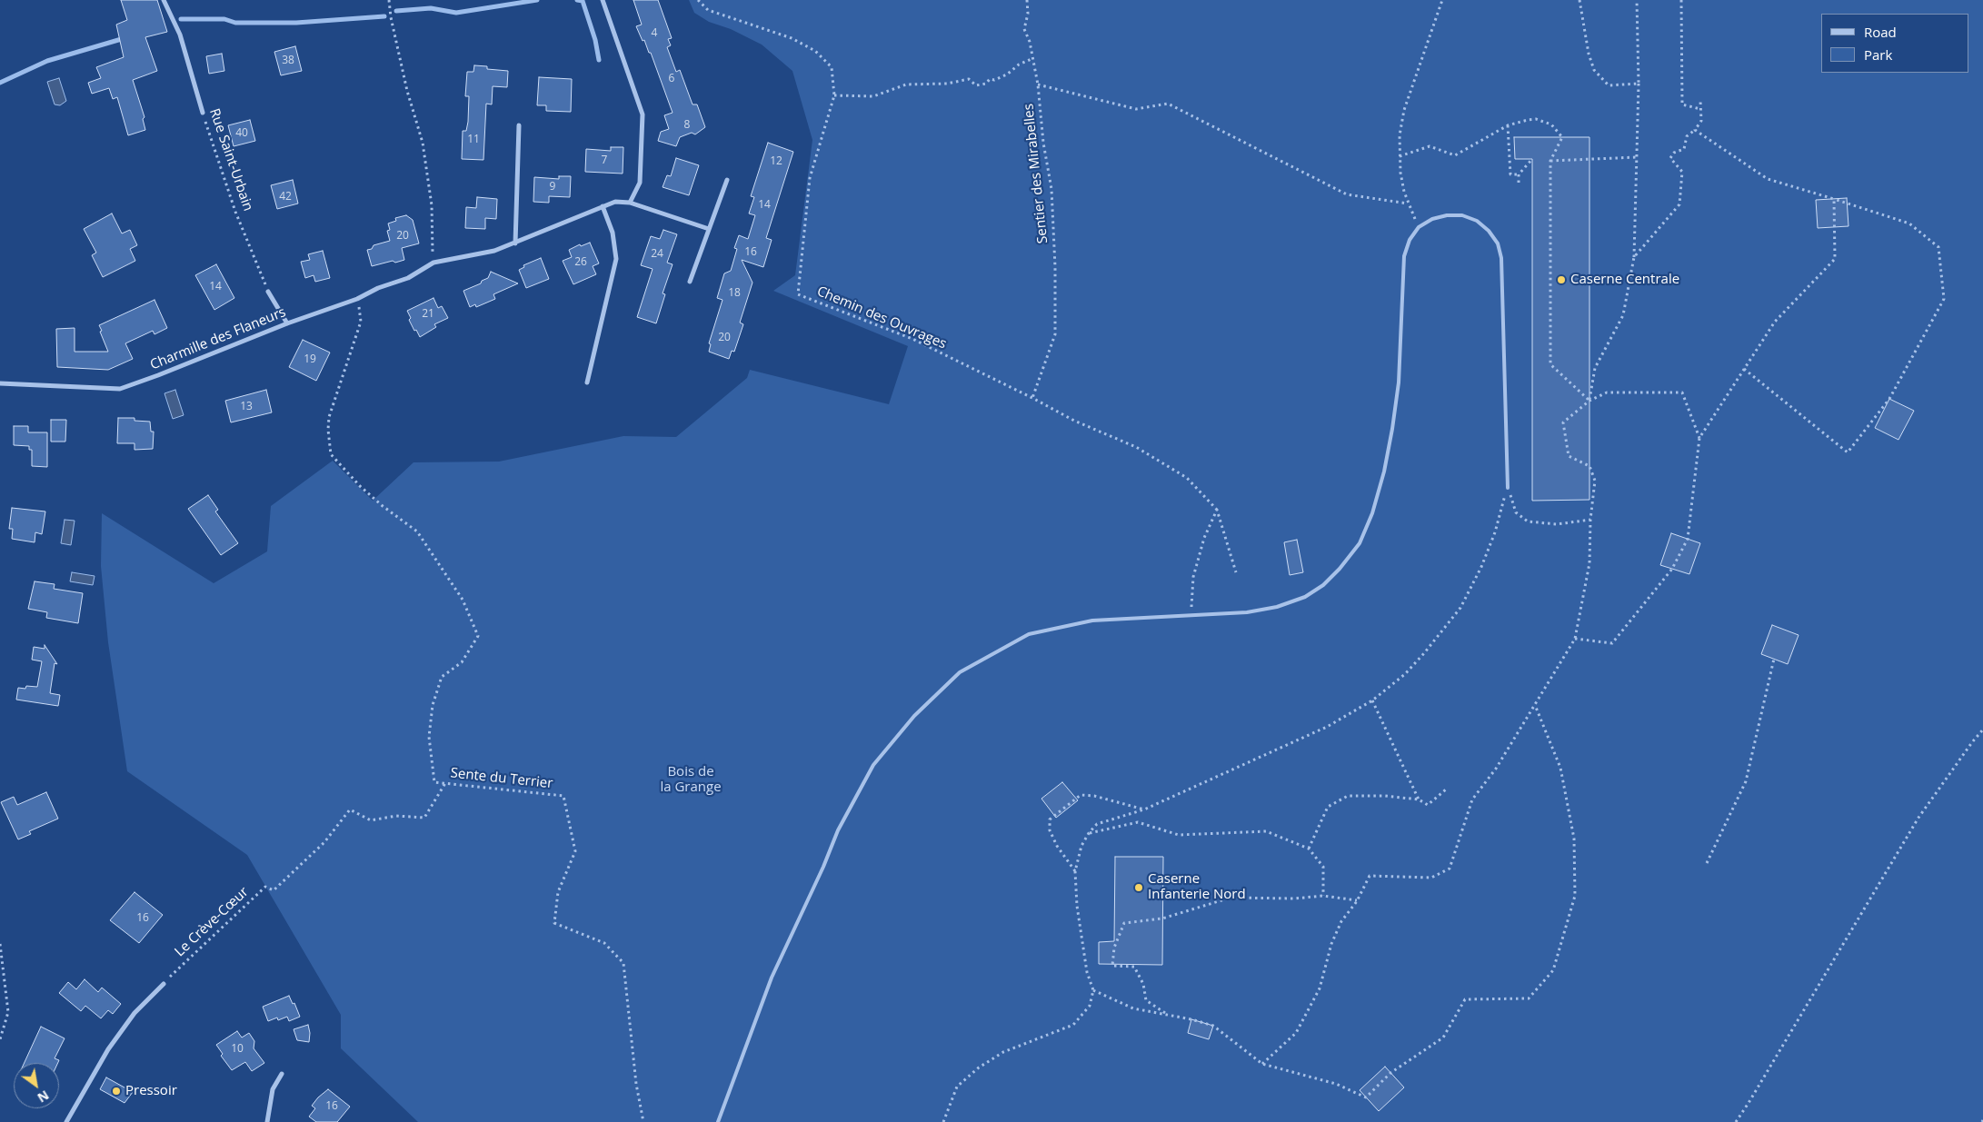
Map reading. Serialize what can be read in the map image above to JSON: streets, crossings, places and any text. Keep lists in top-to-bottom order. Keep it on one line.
{"streets":{"street":["Rue Saint-Urbain","Charmille des Flaneurs"],"path":["Sentier des Mirabelles","Chemin des Ouvrages","Sente du Terrier","Le Crève-Cœur"]},"crossings":[["Sentier des Mirabelles","Chemin des Ouvrages"],["Charmille des Flaneurs","Sente du Terrier"],["Sente du Terrier","Le Crève-Cœur"]],"parks":["Bois de la Grange"],"places":["Caserne Centrale","Caserne Infanterie Nord","Pressoir"],"house_numbers":["4","38","6","8","40","11","7","12","9","42","14","20","16","24","26","14","18","21","20","19","13","16","10","16"],"legend":["Road","Park"],"north":"bottom right"}
